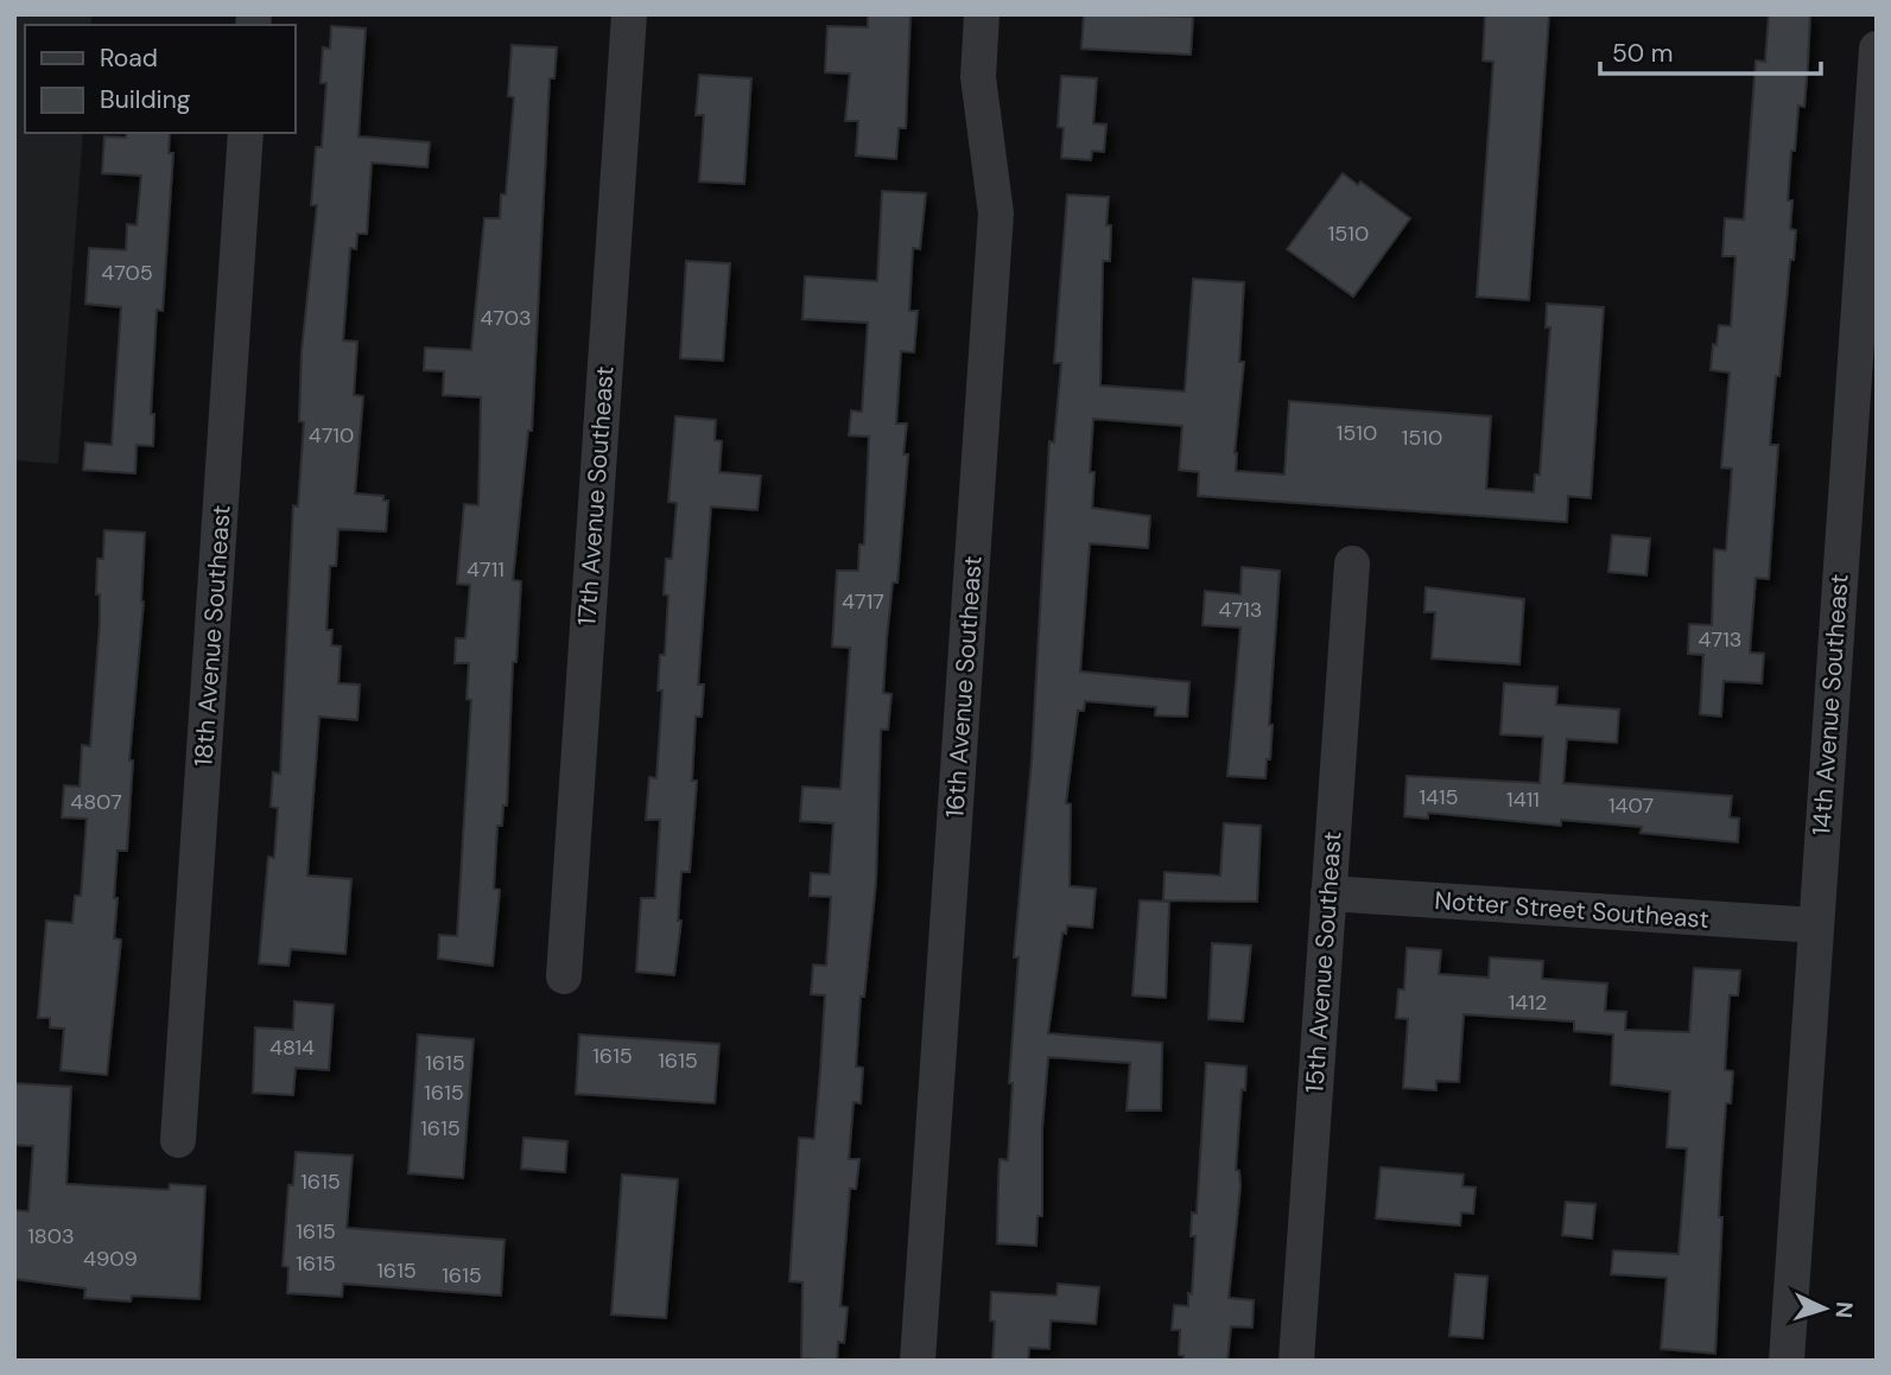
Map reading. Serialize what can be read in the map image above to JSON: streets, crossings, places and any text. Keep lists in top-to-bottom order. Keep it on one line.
{"streets":{"street":["17th Avenue Southeast","18th Avenue Southeast","16th Avenue Southeast","14th Avenue Southeast","Notter Street Southeast","15th Avenue Southeast"]},"crossings":[["14th Avenue Southeast","Notter Street Southeast"],["Notter Street Southeast","15th Avenue Southeast"]],"house_numbers":["1510","4705","4703","1510","4710","1510","4711","4717","4713","4713","1415","1411","4807","1407","1412","4814","1615","1615","1615","1615","1615","1615","1615","1803","4909","1615","1615","1615"],"legend":["Road","Building"],"scale_bar":"50 m","north":"right"}
